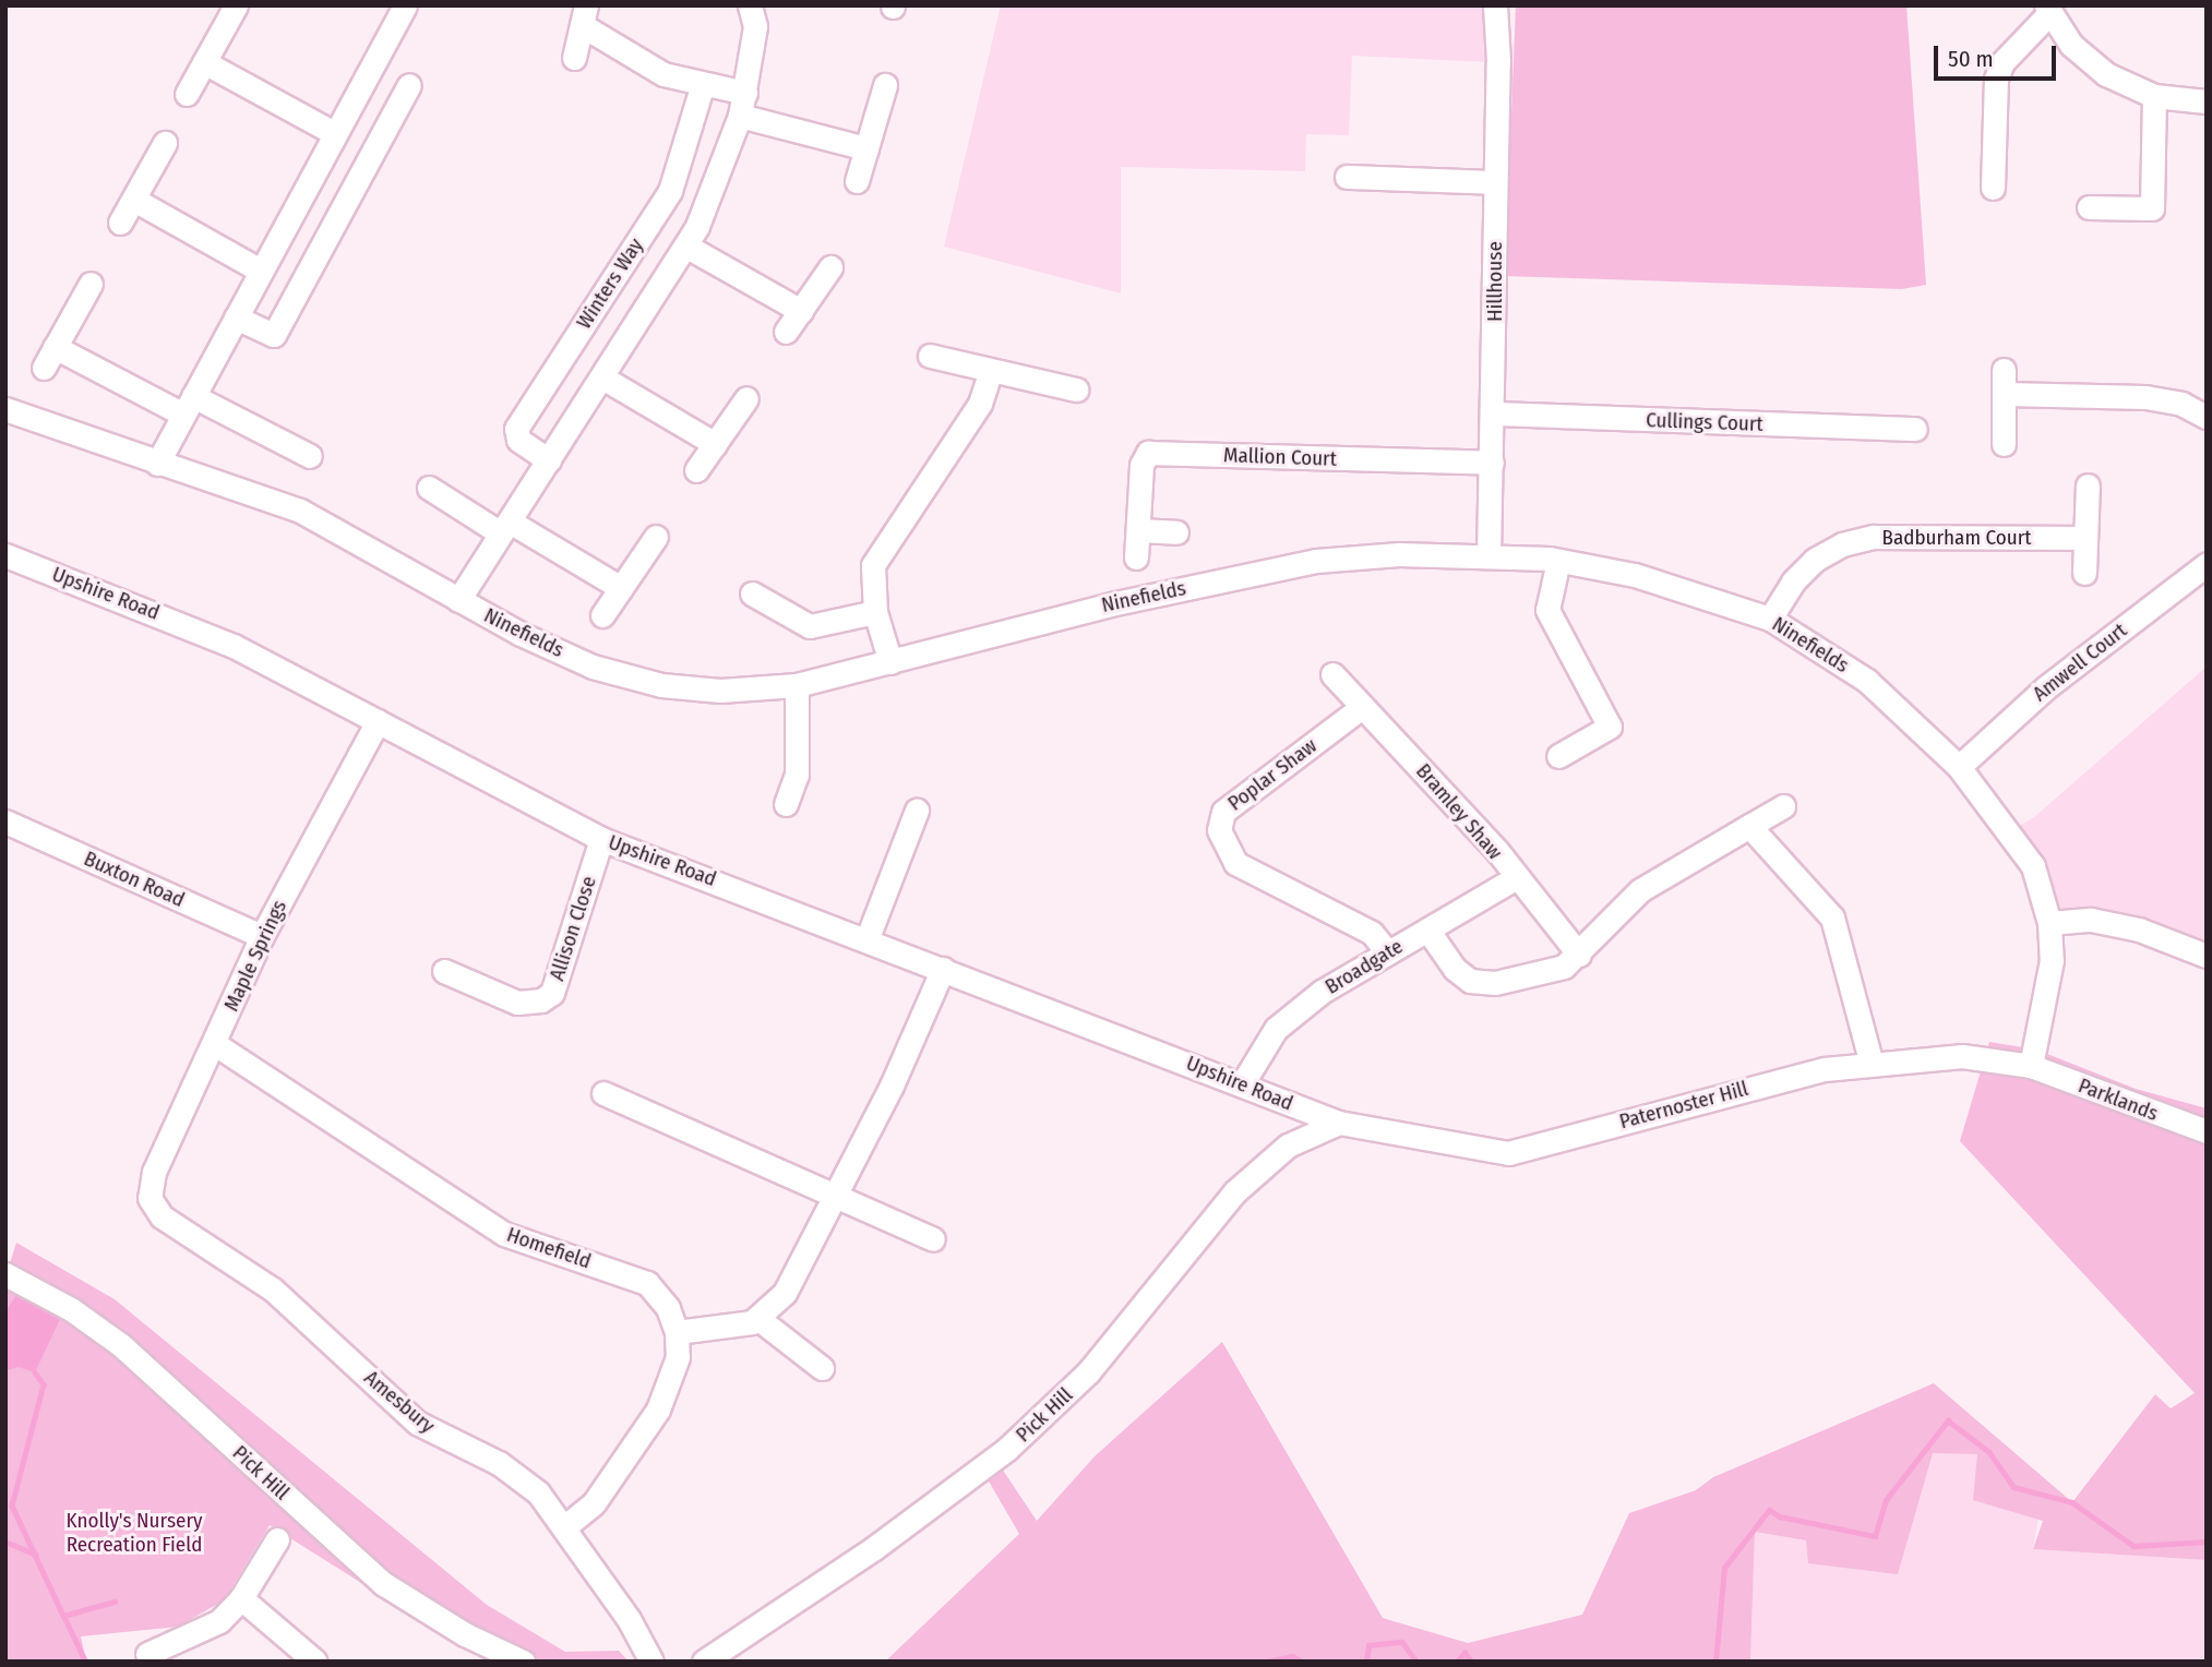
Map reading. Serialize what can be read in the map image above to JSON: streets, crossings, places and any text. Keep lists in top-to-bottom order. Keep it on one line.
{"streets":{"street":["Hillhouse","Winters Way","Cullings Court","Mallion Court","Badburham Court","Upshire Road","Ninefields","Amwell Court","Poplar Shaw","Bramley Shaw","Buxton Road","Allison Close","Maple Springs","Broadgate","Parklands","Paternoster Hill","Homefield","Amesbury","Pick Hill"]},"crossings":[["Hillhouse","Cullings Court"],["Hillhouse","Mallion Court"],["Hillhouse","Ninefields"],["Winters Way","Ninefields"],["Badburham Court","Ninefields"],["Upshire Road","Allison Close"],["Upshire Road","Maple Springs"],["Upshire Road","Broadgate"],["Upshire Road","Paternoster Hill"],["Upshire Road","Pick Hill"],["Ninefields","Amwell Court"],["Ninefields","Parklands"],["Ninefields","Paternoster Hill"],["Poplar Shaw","Bramley Shaw"],["Poplar Shaw","Broadgate"],["Bramley Shaw","Broadgate"],["Buxton Road","Maple Springs"],["Maple Springs","Homefield"],["Maple Springs","Amesbury"],["Parklands","Paternoster Hill"],["Paternoster Hill","Pick Hill"]],"parks":["Knolly's Nursery Recreation Field"],"scale_bar":"50 m"}
